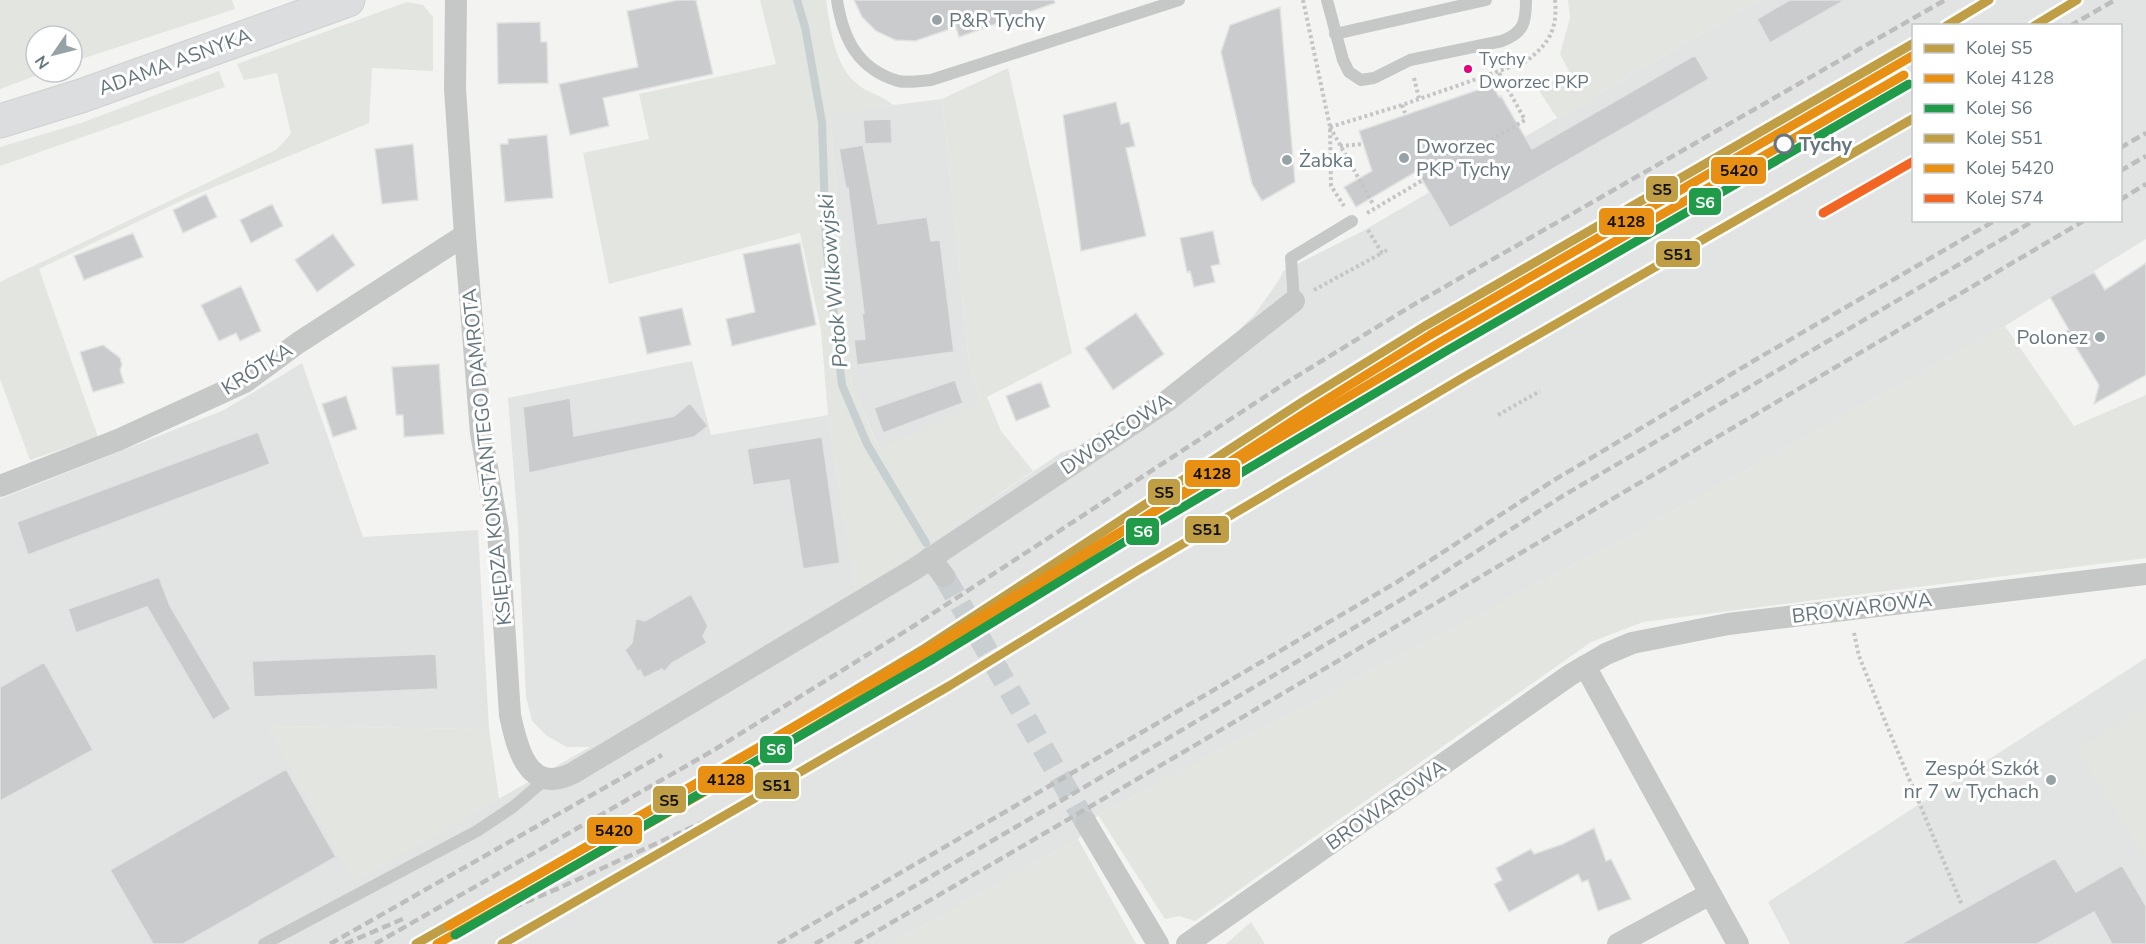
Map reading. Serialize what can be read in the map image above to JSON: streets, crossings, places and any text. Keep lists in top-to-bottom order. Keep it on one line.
{"streets":{"street":["ADAMA ASNYKA","KRÓTKA","DWORCOWA","KSIĘDZA KONSTANTEGO DAMROTA","BROWAROWA"]},"crossings":[["KRÓTKA","KSIĘDZA KONSTANTEGO DAMROTA"]],"water":["Potok Wilkowyjski"],"places":["P&R Tychy","Tychy Dworzec PKP","Tychy","Dworzec PKP Tychy","Żabka","Polonez","Zespół Szkół nr 7 w Tychach"],"lines":["rail line S5","rail line 4128","rail line 5420","rail line S6","rail line S51","rail line S74"],"legend":["Kolej S5","Kolej 4128","Kolej S6","Kolej S51","Kolej 5420","Kolej S74"],"north":"bottom left"}
